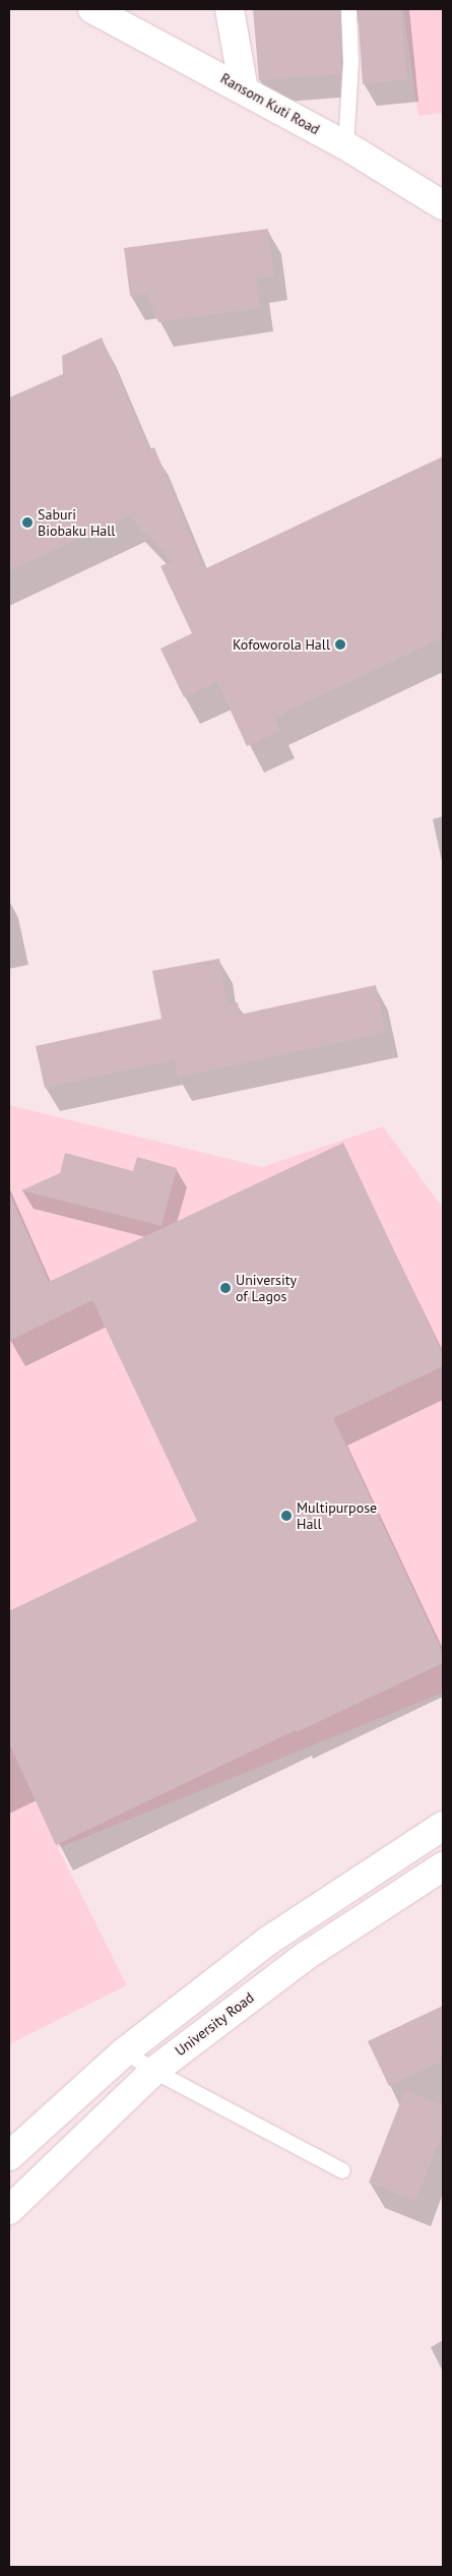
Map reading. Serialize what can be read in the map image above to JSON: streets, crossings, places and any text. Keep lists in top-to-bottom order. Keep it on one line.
{"streets":{"main road":["Ransom Kuti Road","University Road"]},"places":["Saburi Biobaku Hall","Kofoworola Hall","University of Lagos","Multipurpose Hall"]}
